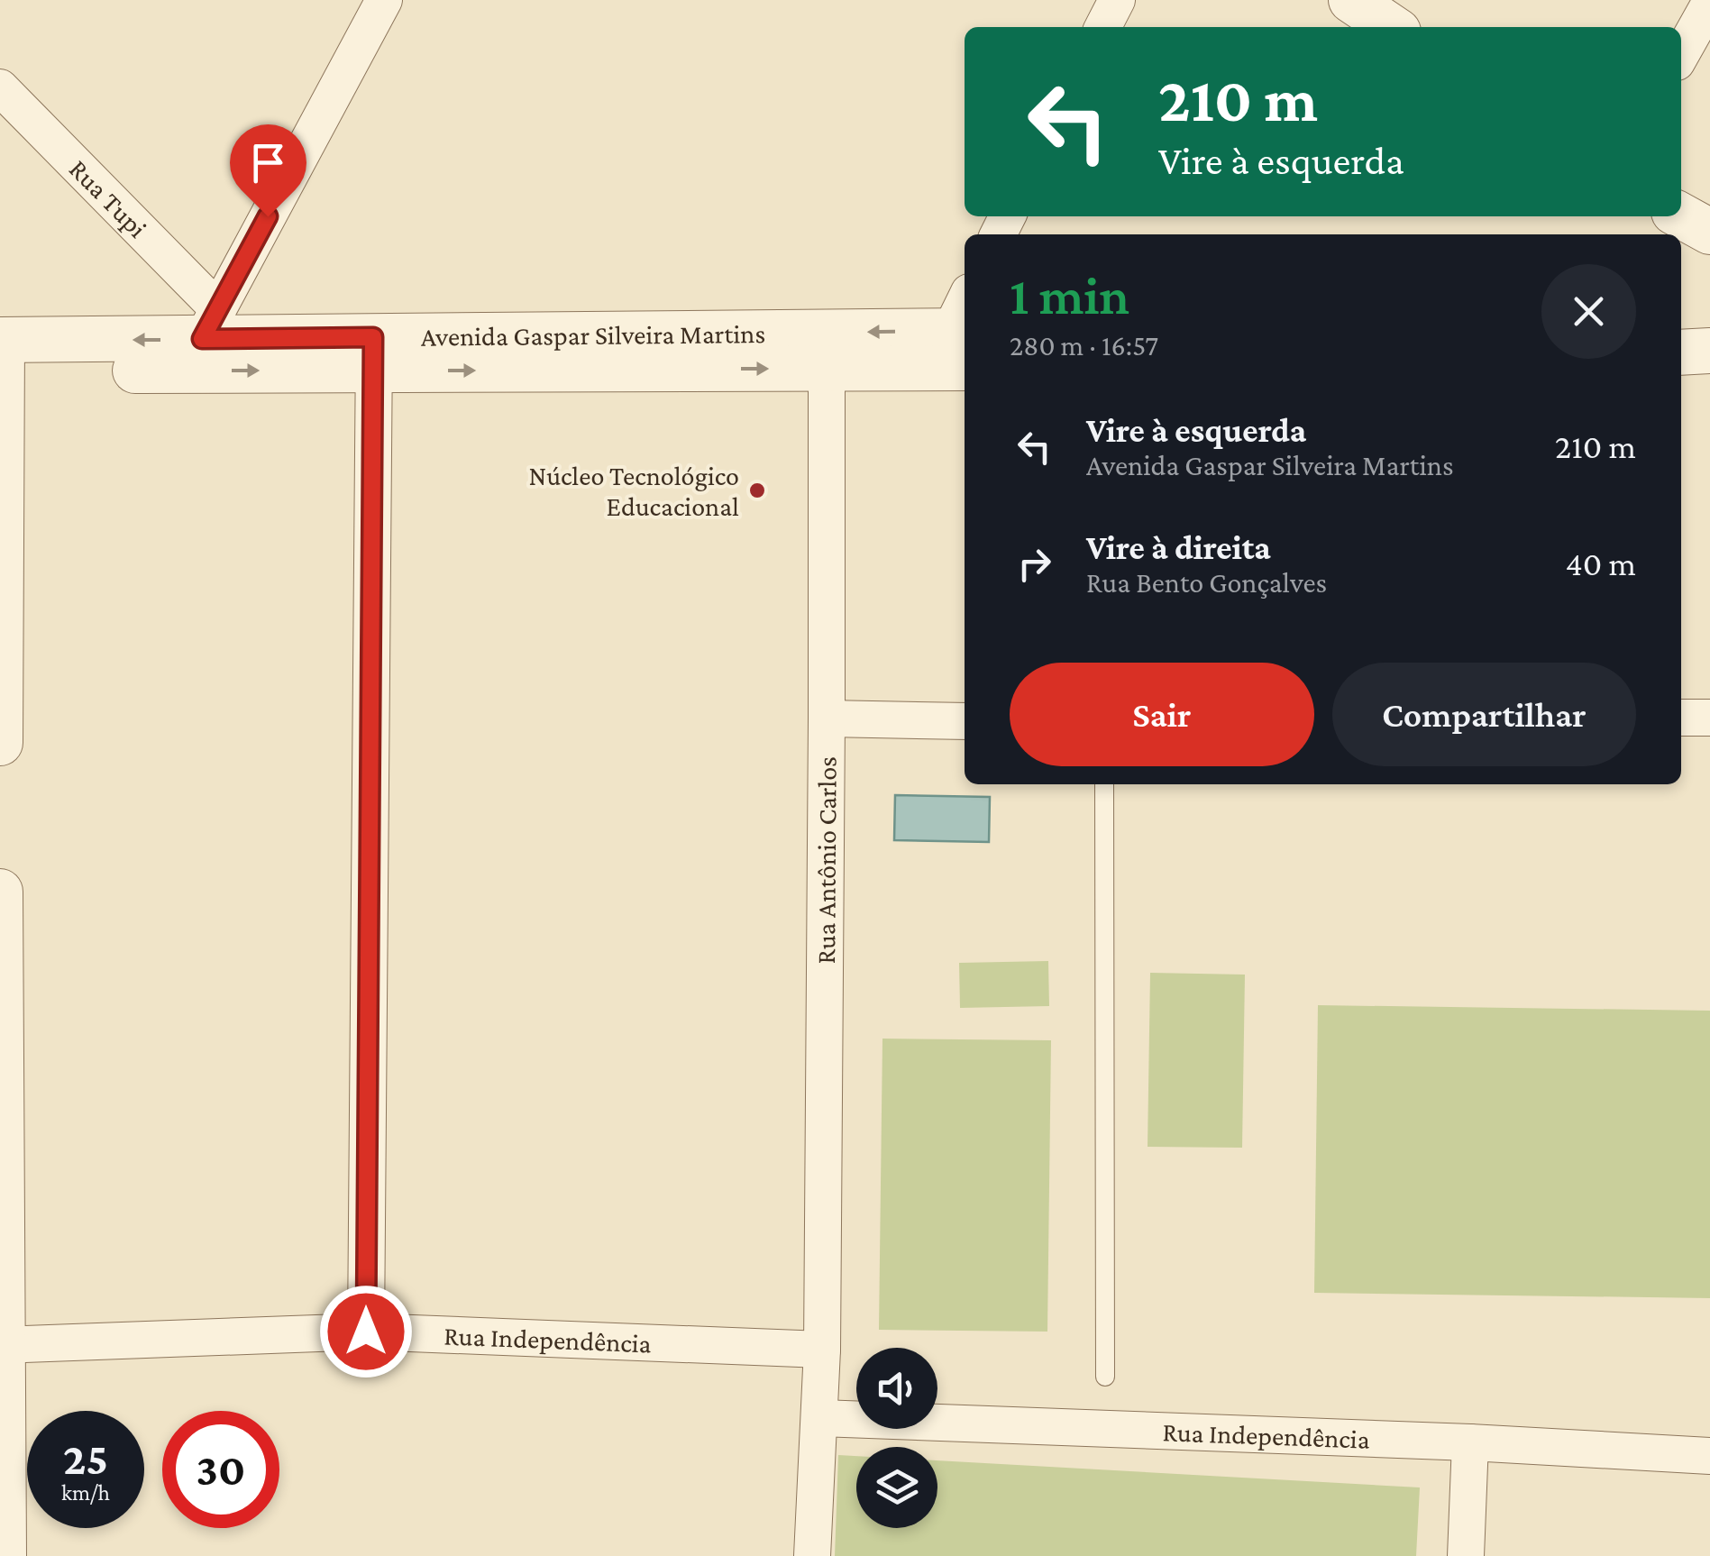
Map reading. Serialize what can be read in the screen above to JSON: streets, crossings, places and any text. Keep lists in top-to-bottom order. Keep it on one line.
{"streets":{"street":["Rua Tupi","Avenida Gaspar Silveira Martins","Rua Antônio Carlos","Rua Independência"]},"crossings":[["Rua Tupi","Avenida Gaspar Silveira Martins"],["Avenida Gaspar Silveira Martins","Rua Antônio Carlos"],["Rua Antônio Carlos","Rua Independência"]],"places":["Núcleo Tecnológico Educacional"],"page":{"turn":["210 m","Vire à esquerda"],"heading":["1 min","280 m · 16:57"],"list":[{"name":"Vire à esquerda","note":"Avenida Gaspar Silveira Martins","value":"210 m"},{"name":"Vire à direita","note":"Rua Bento Gonçalves","value":"40 m"}],"buttons":["Sair","Compartilhar"],"speed":"25 km/h","limit":"30"}}
